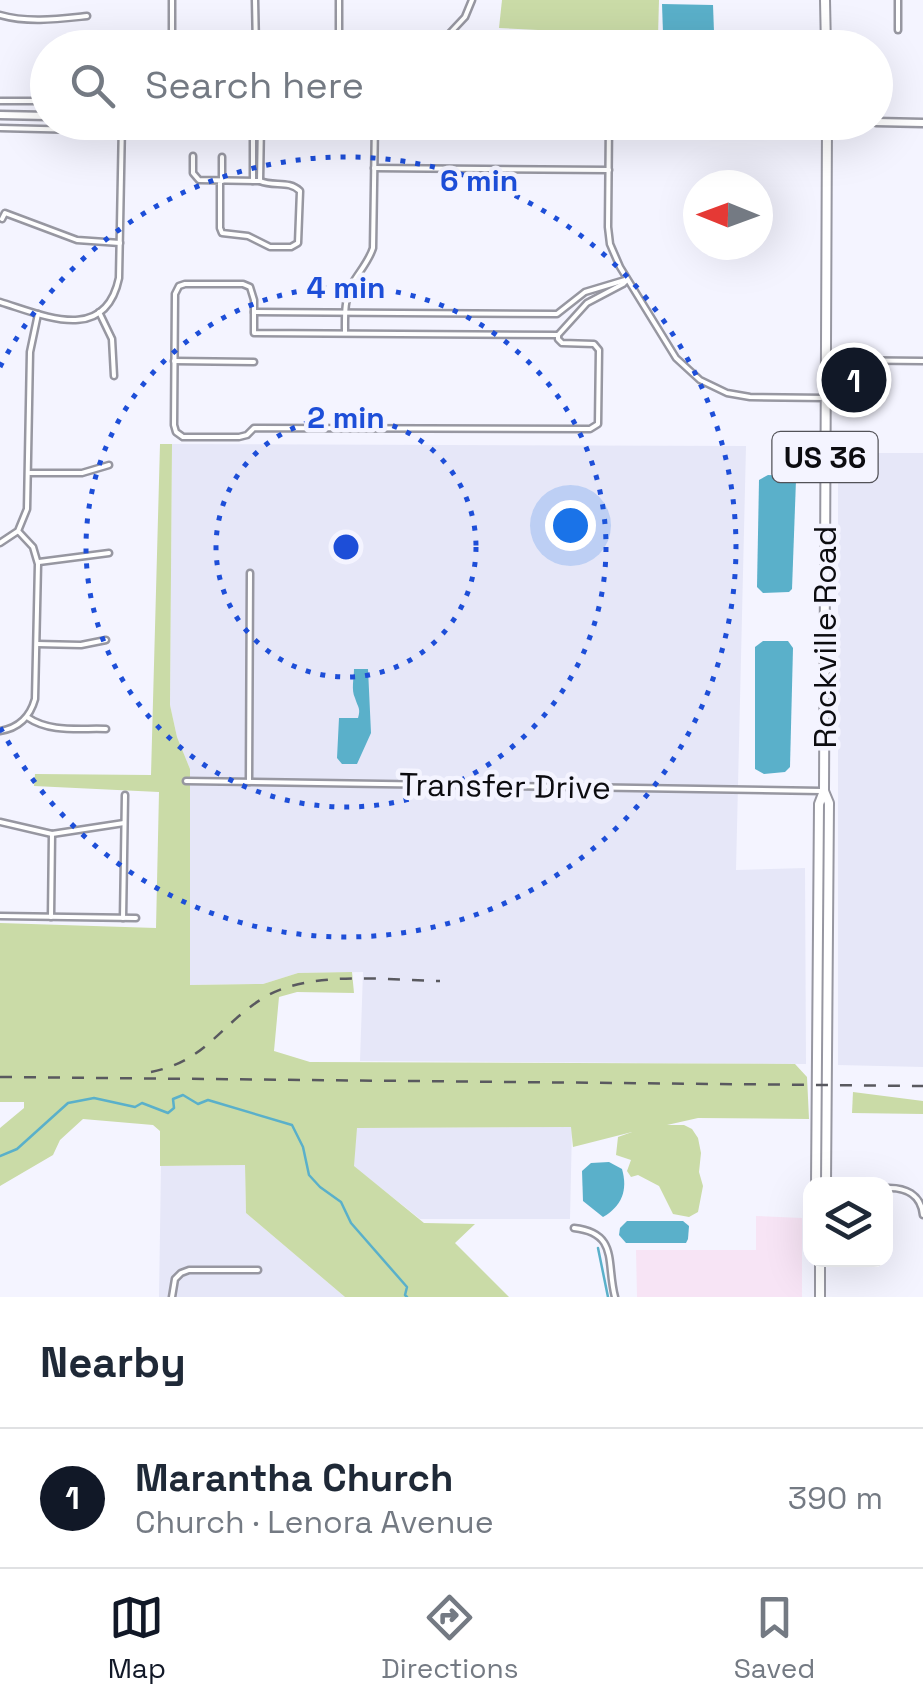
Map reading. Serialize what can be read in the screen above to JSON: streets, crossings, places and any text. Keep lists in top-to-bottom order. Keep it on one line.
{"streets":{"main road":["US 36","Rockville Road"],"street":["Transfer Drive"]},"crossings":[["Rockville Road","Transfer Drive"]],"north":"left","page":{"search":"Search here","pins":"1","heading":"Nearby","list":[{"mark":"1","name":"Marantha Church","note":"Church · Lenora Avenue","value":"390 m"}],"nav":["Map","Directions","Saved"]},"rings":["6 min","4 min","2 min"]}
